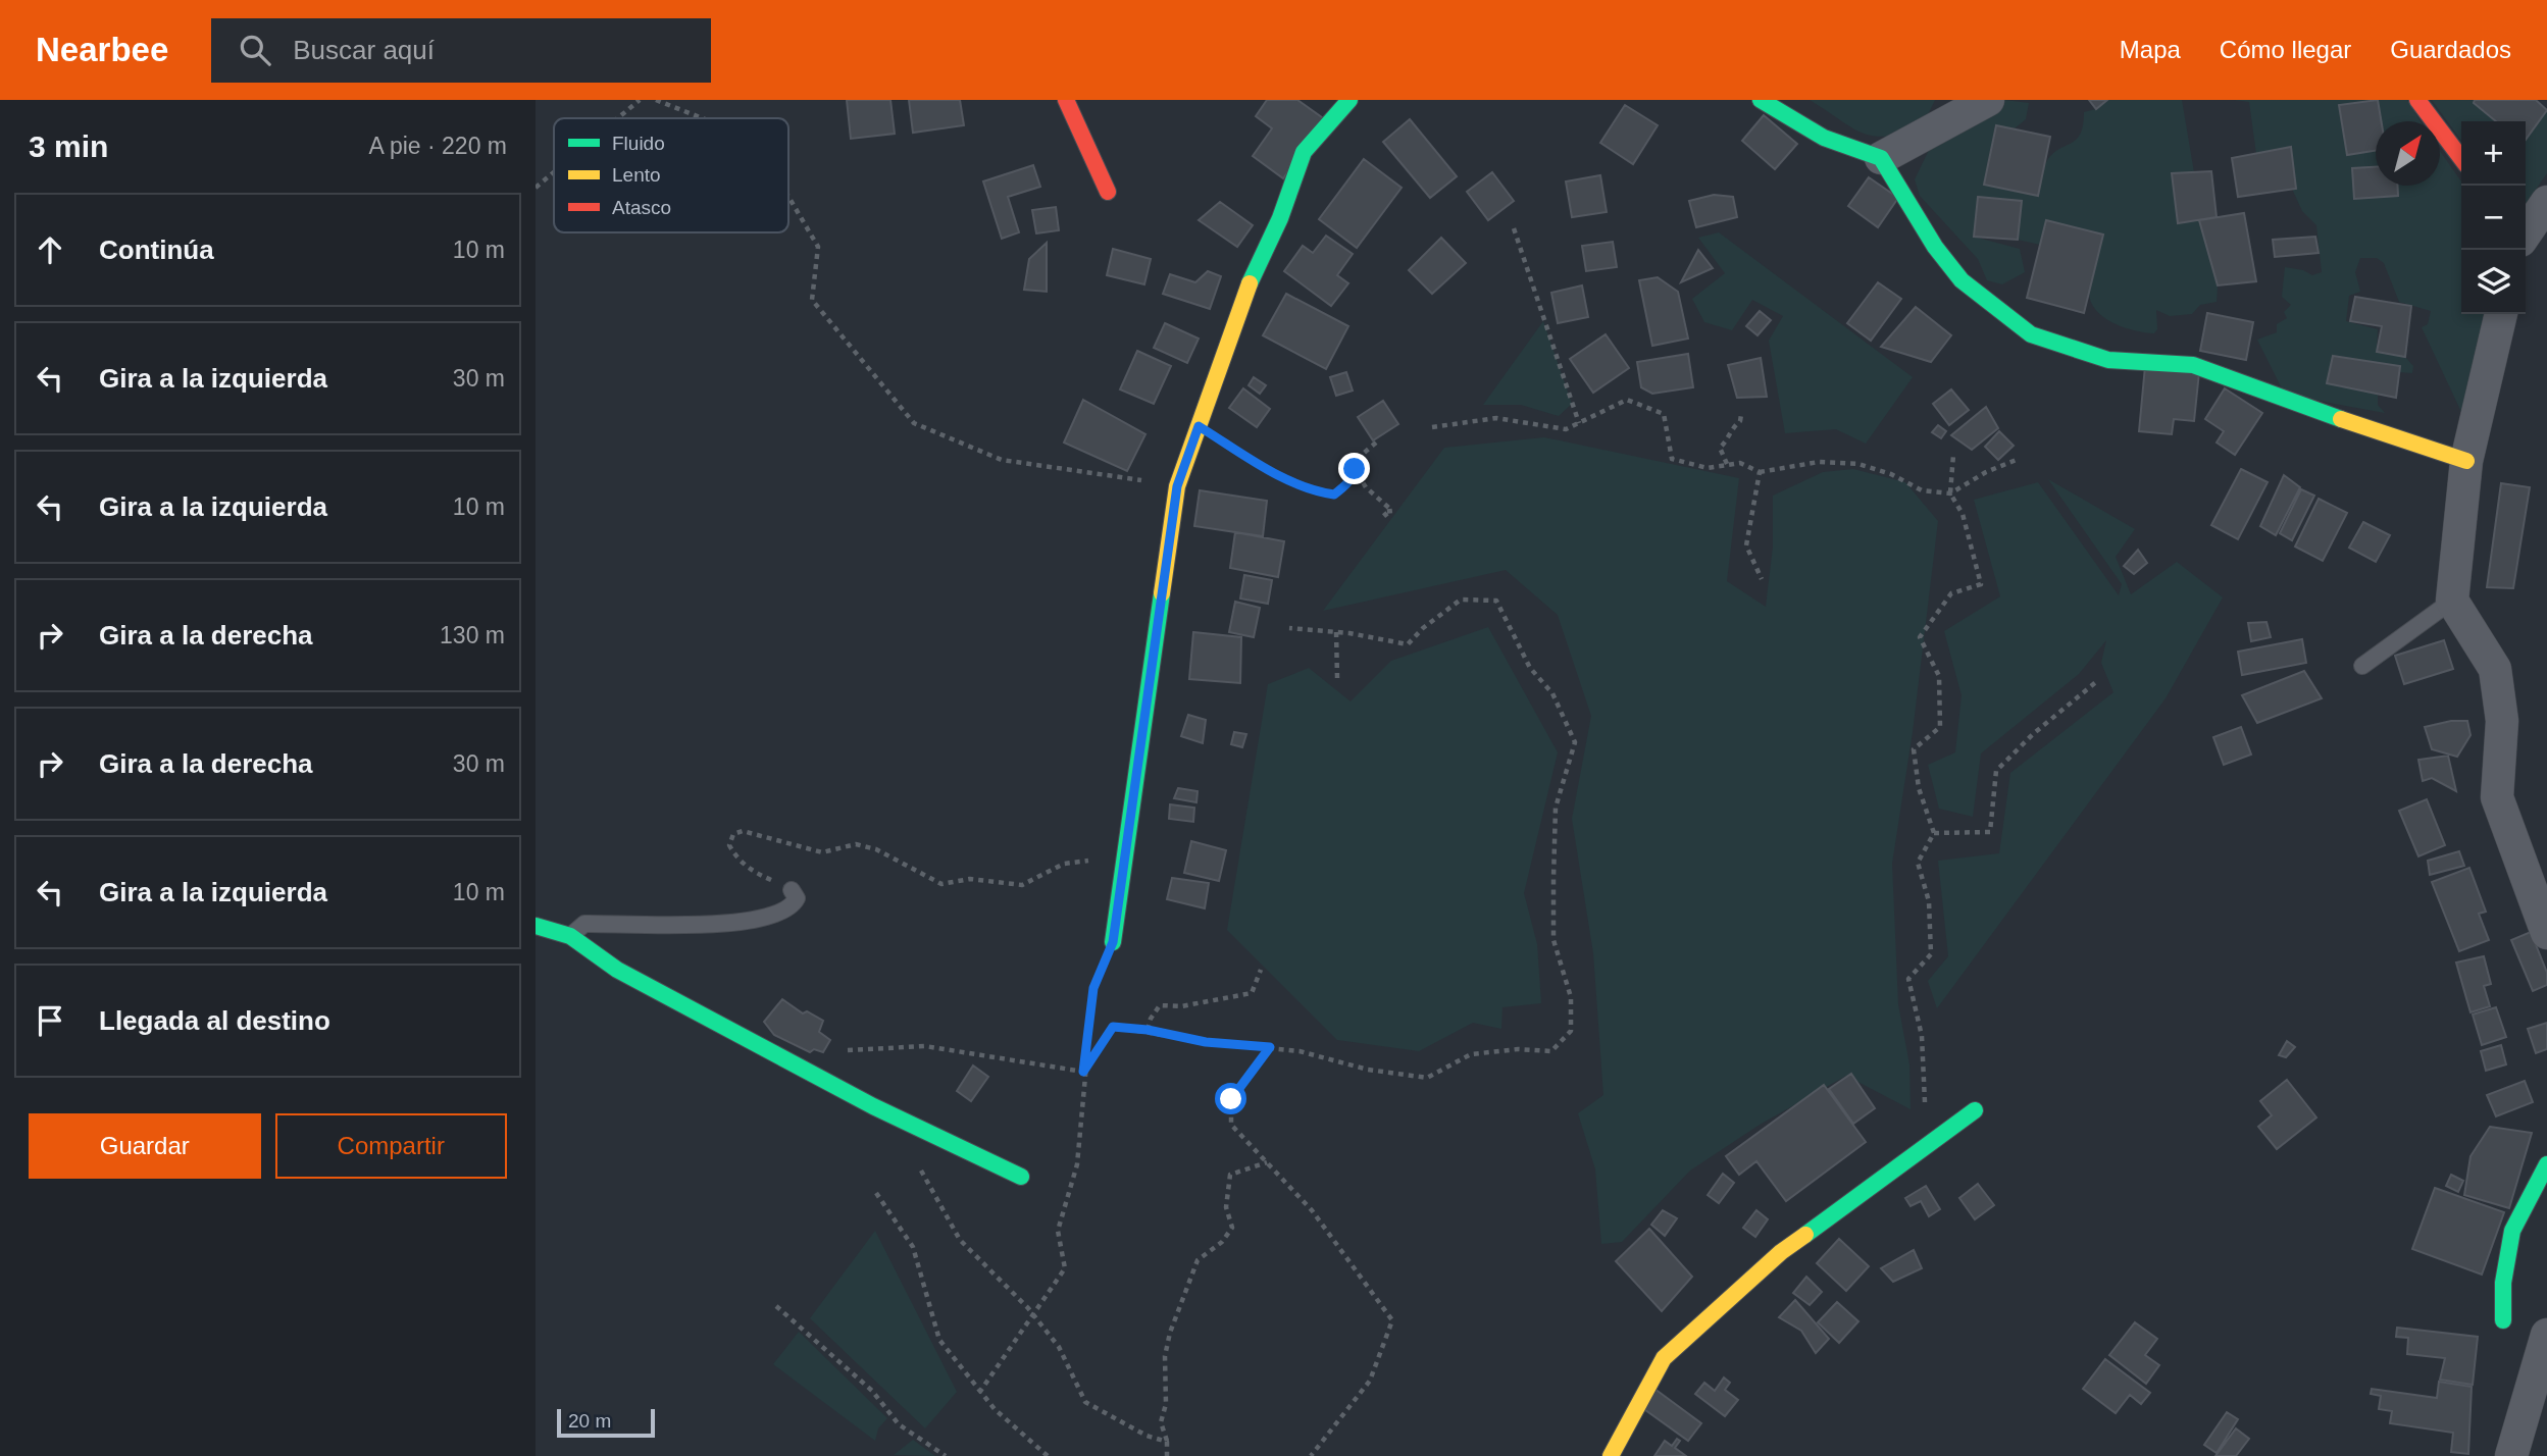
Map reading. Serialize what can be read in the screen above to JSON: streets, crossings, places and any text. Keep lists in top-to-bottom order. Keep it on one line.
{"legend":["Fluido","Lento","Atasco"],"scale_bar":"20 m","north":"top right","page":{"header":"Nearbee","search":"Buscar aquí","nav":["Mapa","Cómo llegar","Guardados"],"heading":["3 min","A pie · 220 m"],"map_buttons":["+","−"],"list":[["Continúa","10 m"],["Gira a la izquierda","30 m"],["Gira a la izquierda","10 m"],["Gira a la derecha","130 m"],["Gira a la derecha","30 m"],["Gira a la izquierda","10 m"],"Llegada al destino"],"buttons":["Guardar","Compartir"],"scale":"20 m"}}
